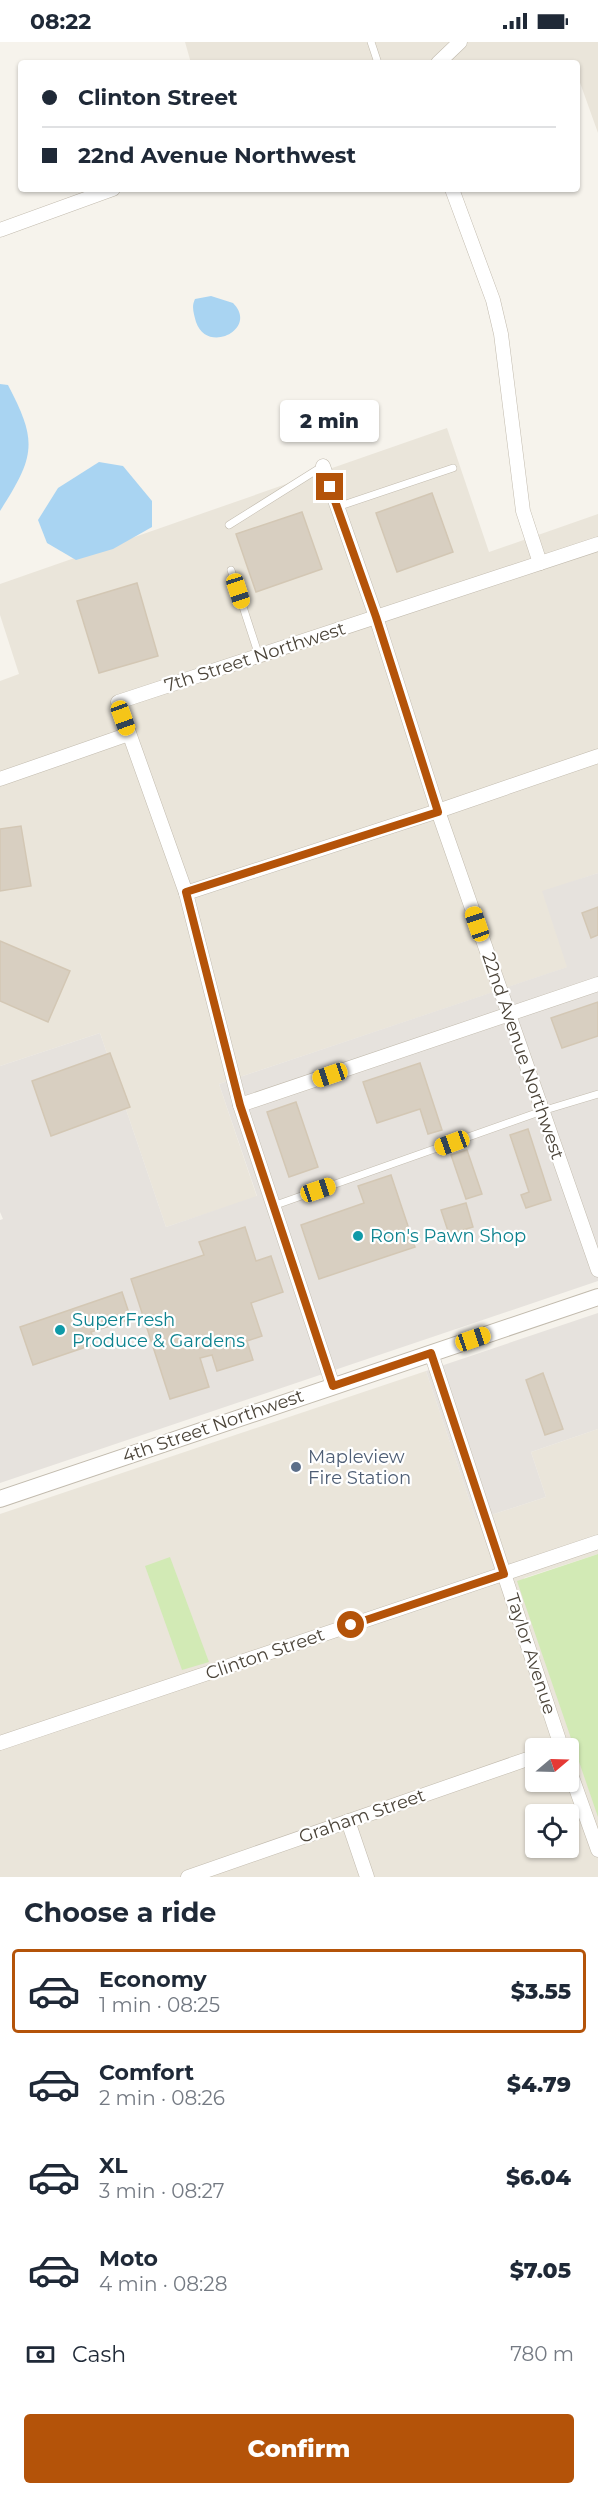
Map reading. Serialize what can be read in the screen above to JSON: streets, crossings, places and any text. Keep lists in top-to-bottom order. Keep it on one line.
{"streets":{"street":["7th Street Northwest","22nd Avenue Northwest","4th Street Northwest","Clinton Street","Taylor Avenue","Graham Street"]},"crossings":[["7th Street Northwest","22nd Avenue Northwest"],["4th Street Northwest","Taylor Avenue"],["Clinton Street","Taylor Avenue"]],"places":["Ron's Pawn Shop","SuperFresh Produce & Gardens","Mapleview Fire Station"],"north":"right","page":{"status":"08:22","banner":["Clinton Street","22nd Avenue Northwest"],"bubble":"2 min","heading":"Choose a ride","list":[{"name":"Economy","note":"1 min · 08:25","value":"$3.55"},{"name":"Comfort","note":"2 min · 08:26","value":"$4.79"},{"name":"XL","note":"3 min · 08:27","value":"$6.04"},{"name":"Moto","note":"4 min · 08:28","value":"$7.05"}],"pay":["Cash","780 m"],"buttons":"Confirm"}}
